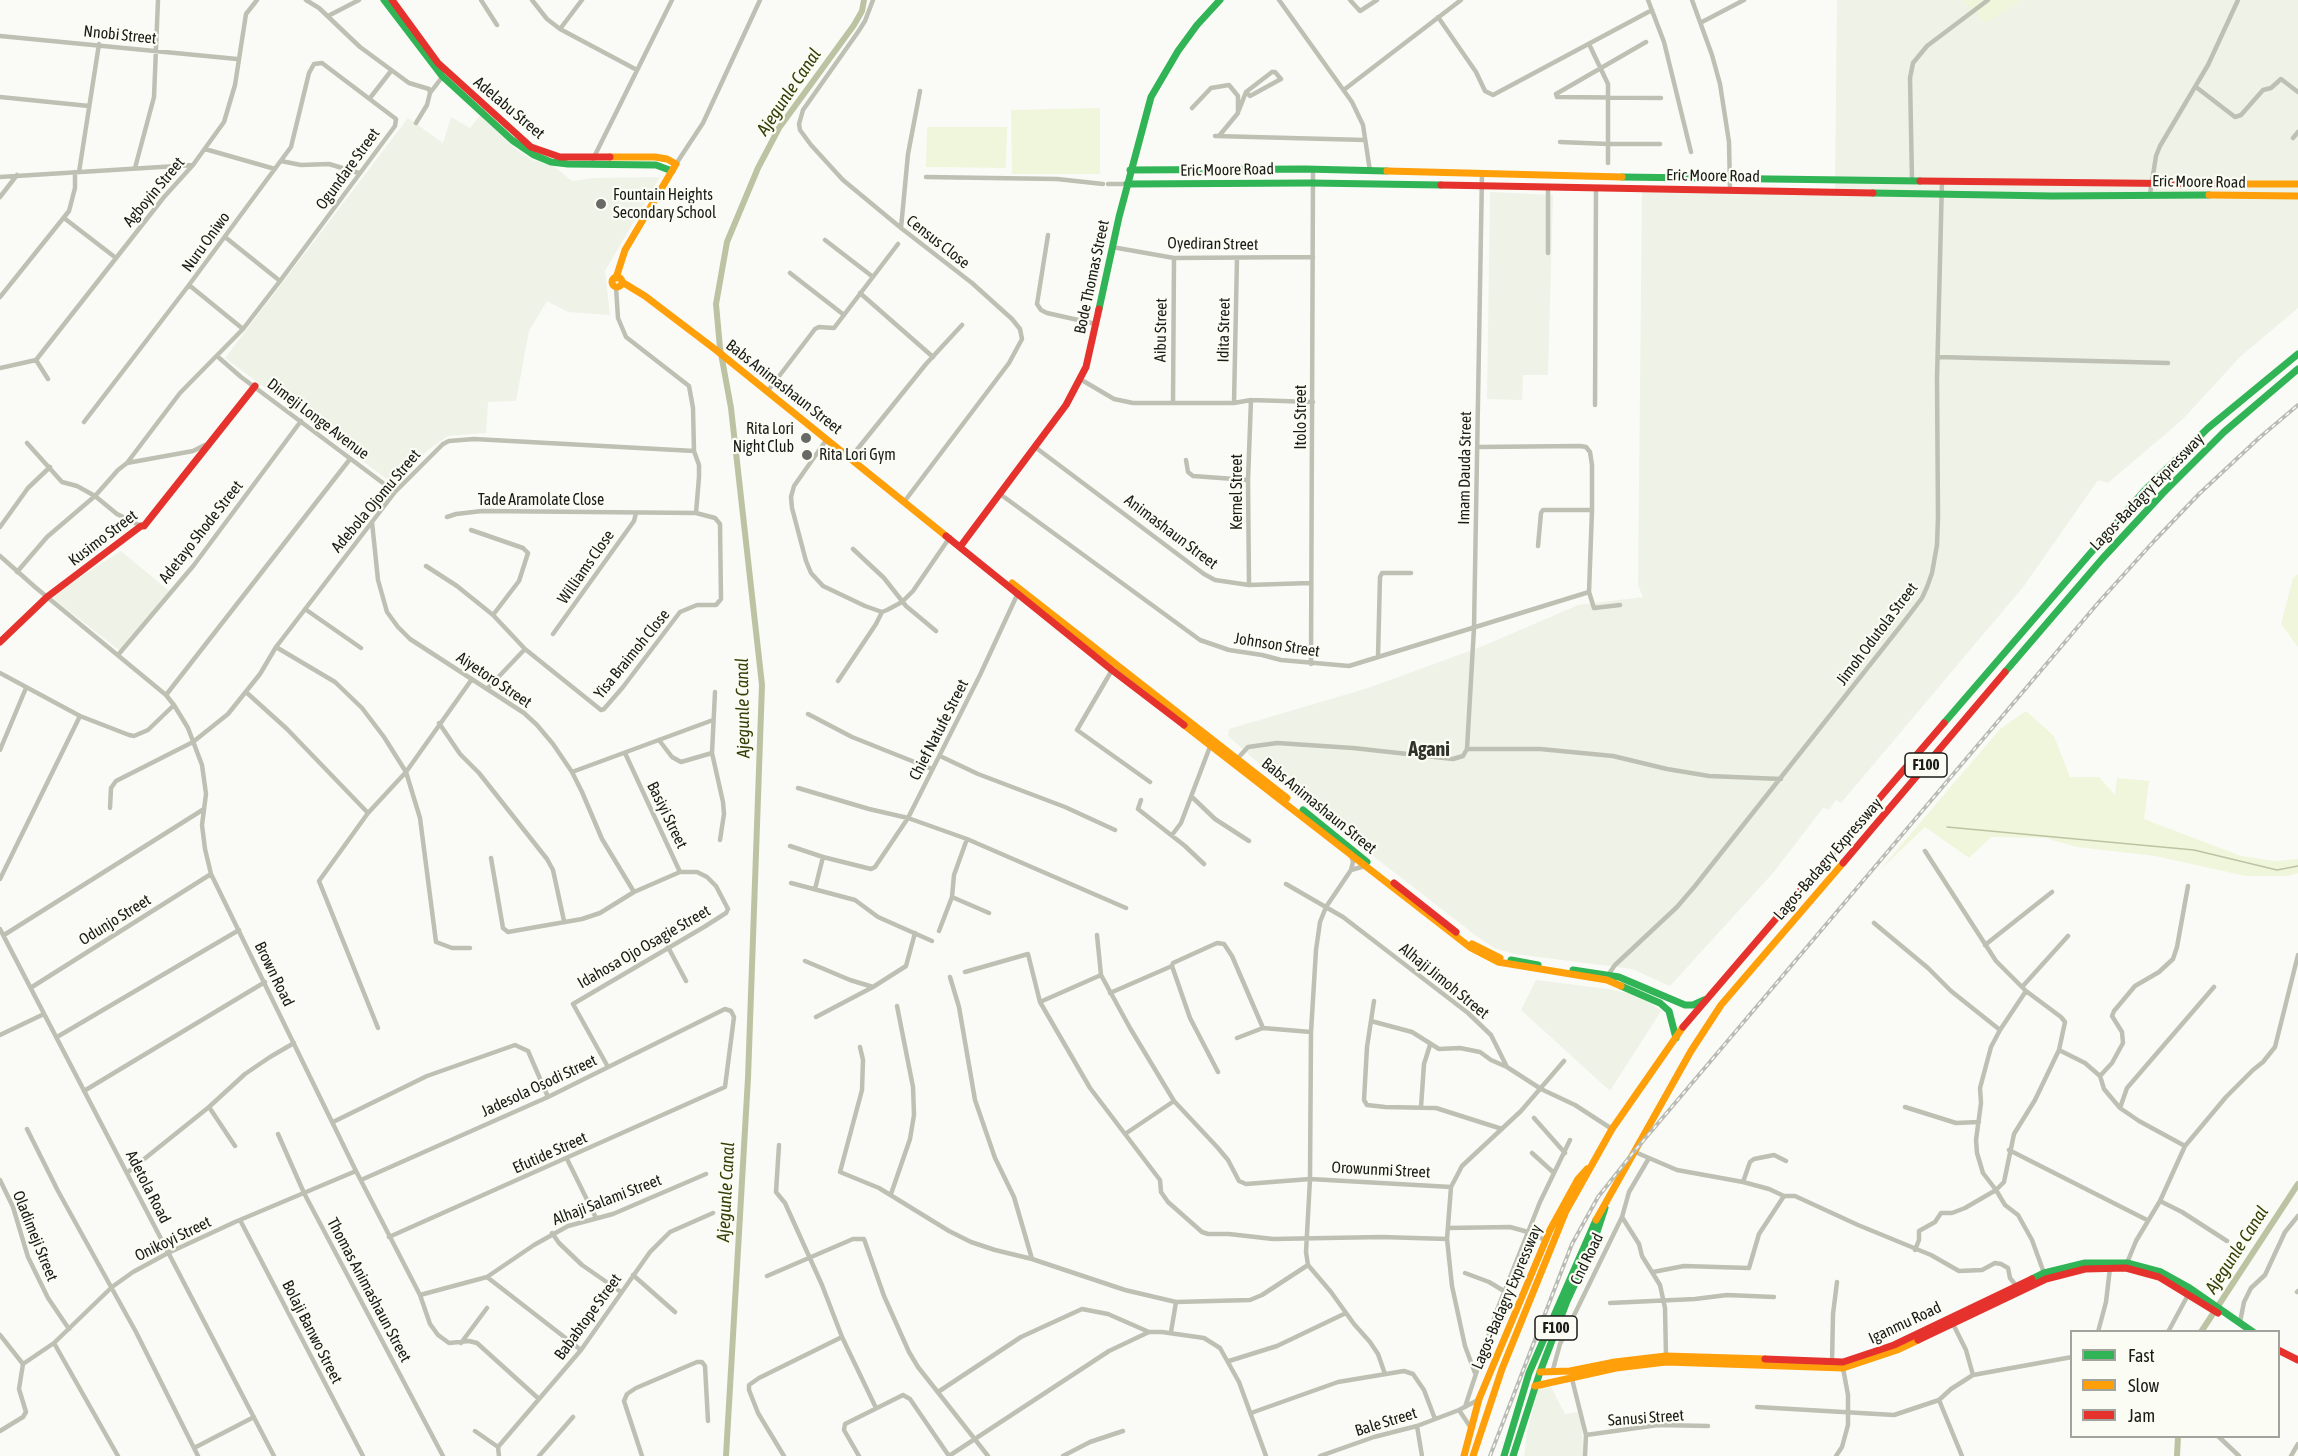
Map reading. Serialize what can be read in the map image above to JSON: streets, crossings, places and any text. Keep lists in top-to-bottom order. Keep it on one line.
{"streets":{"main road":["Adelabu Street","Eric Moore Road","Bode Thomas Street","Babs Animashaun Street","Lagos-Badagry Expressway","Kusimo Street","F100","Iganmu Road"],"street":["Nnobi Street","Ogundare Street","Agboyin Street","Nuru Oniwo","Census Close","Oyediran Street","Aibu Street","Idita Street","Itolo Street","Dimeji Longe Avenue","Imam Dauda Street","Kernel Street","Tade Aramolate Close","Adebola Ojomu Street","Adetayo Shode Street","Animashaun Street","Williams Close","Jimoh Odutola Street","Johnson Street","Yisa Braimoh Close","Aiyetoro Street","Chief Natufe Street","Basiyi Street","Odunjo Street","Idahosa Ojo Osagie Street","Brown Road","Alhaji Jimoh Street","Jadesola Osodi Street","Efutide Street","Orowunmi Street","Adetola Road","Alhaji Salami Street","Oladimeji Street","Onikoyi Street","Cnd Road","Thomas Animashaun Street","Bababtope Street","Bolaji Banwo Street","Sanusi Street","Bale Street"]},"crossings":[["Nnobi Street","Agboyin Street"],["Ogundare Street","Nuru Oniwo"],["Ogundare Street","Dimeji Longe Avenue"],["Ogundare Street","Brown Road"],["Eric Moore Road","Bode Thomas Street"],["Eric Moore Road","Itolo Street"],["Eric Moore Road","Imam Dauda Street"],["Eric Moore Road","Jimoh Odutola Street"],["Census Close","Babs Animashaun Street"],["Oyediran Street","Bode Thomas Street"],["Oyediran Street","Aibu Street"],["Oyediran Street","Idita Street"],["Oyediran Street","Itolo Street"],["Bode Thomas Street","Babs Animashaun Street"],["Bode Thomas Street","Animashaun Street"],["Bode Thomas Street","Johnson Street"],["Babs Animashaun Street","Lagos-Badagry Expressway"],["Babs Animashaun Street","Jimoh Odutola Street"],["Babs Animashaun Street","Chief Natufe Street"],["Itolo Street","Animashaun Street"],["Itolo Street","Johnson Street"],["Dimeji Longe Avenue","Adebola Ojomu Street"],["Dimeji Longe Avenue","Adetayo Shode Street"],["Dimeji Longe Avenue","Kusimo Street"],["Imam Dauda Street","Johnson Street"],["Kernel Street","Animashaun Street"],["Lagos-Badagry Expressway","F100"],["Lagos-Badagry Expressway","Iganmu Road"],["Lagos-Badagry Expressway","Bale Street"],["Tade Aramolate Close","Williams Close"],["Tade Aramolate Close","Yisa Braimoh Close"],["Adebola Ojomu Street","Aiyetoro Street"],["Adebola Ojomu Street","Brown Road"],["Adetayo Shode Street","Brown Road"],["Kusimo Street","Brown Road"],["Basiyi Street","Idahosa Ojo Osagie Street"],["Odunjo Street","Brown Road"],["Odunjo Street","Adetola Road"],["Idahosa Ojo Osagie Street","Jadesola Osodi Street"],["Brown Road","Jadesola Osodi Street"],["Brown Road","Efutide Street"],["Brown Road","Alhaji Salami Street"],["Brown Road","Onikoyi Street"],["Brown Road","Bababtope Street"],["Jadesola Osodi Street","Efutide Street"],["Adetola Road","Onikoyi Street"],["Oladimeji Street","Onikoyi Street"],["Onikoyi Street","Thomas Animashaun Street"],["Onikoyi Street","Bolaji Banwo Street"],["Cnd Road","Iganmu Road"]],"districts":["Agani"],"water":["Ajegunle Canal"],"places":["Fountain Heights Secondary School","Rita Lori Night Club","Rita Lori Gym"],"legend":["Fast","Slow","Jam"]}
